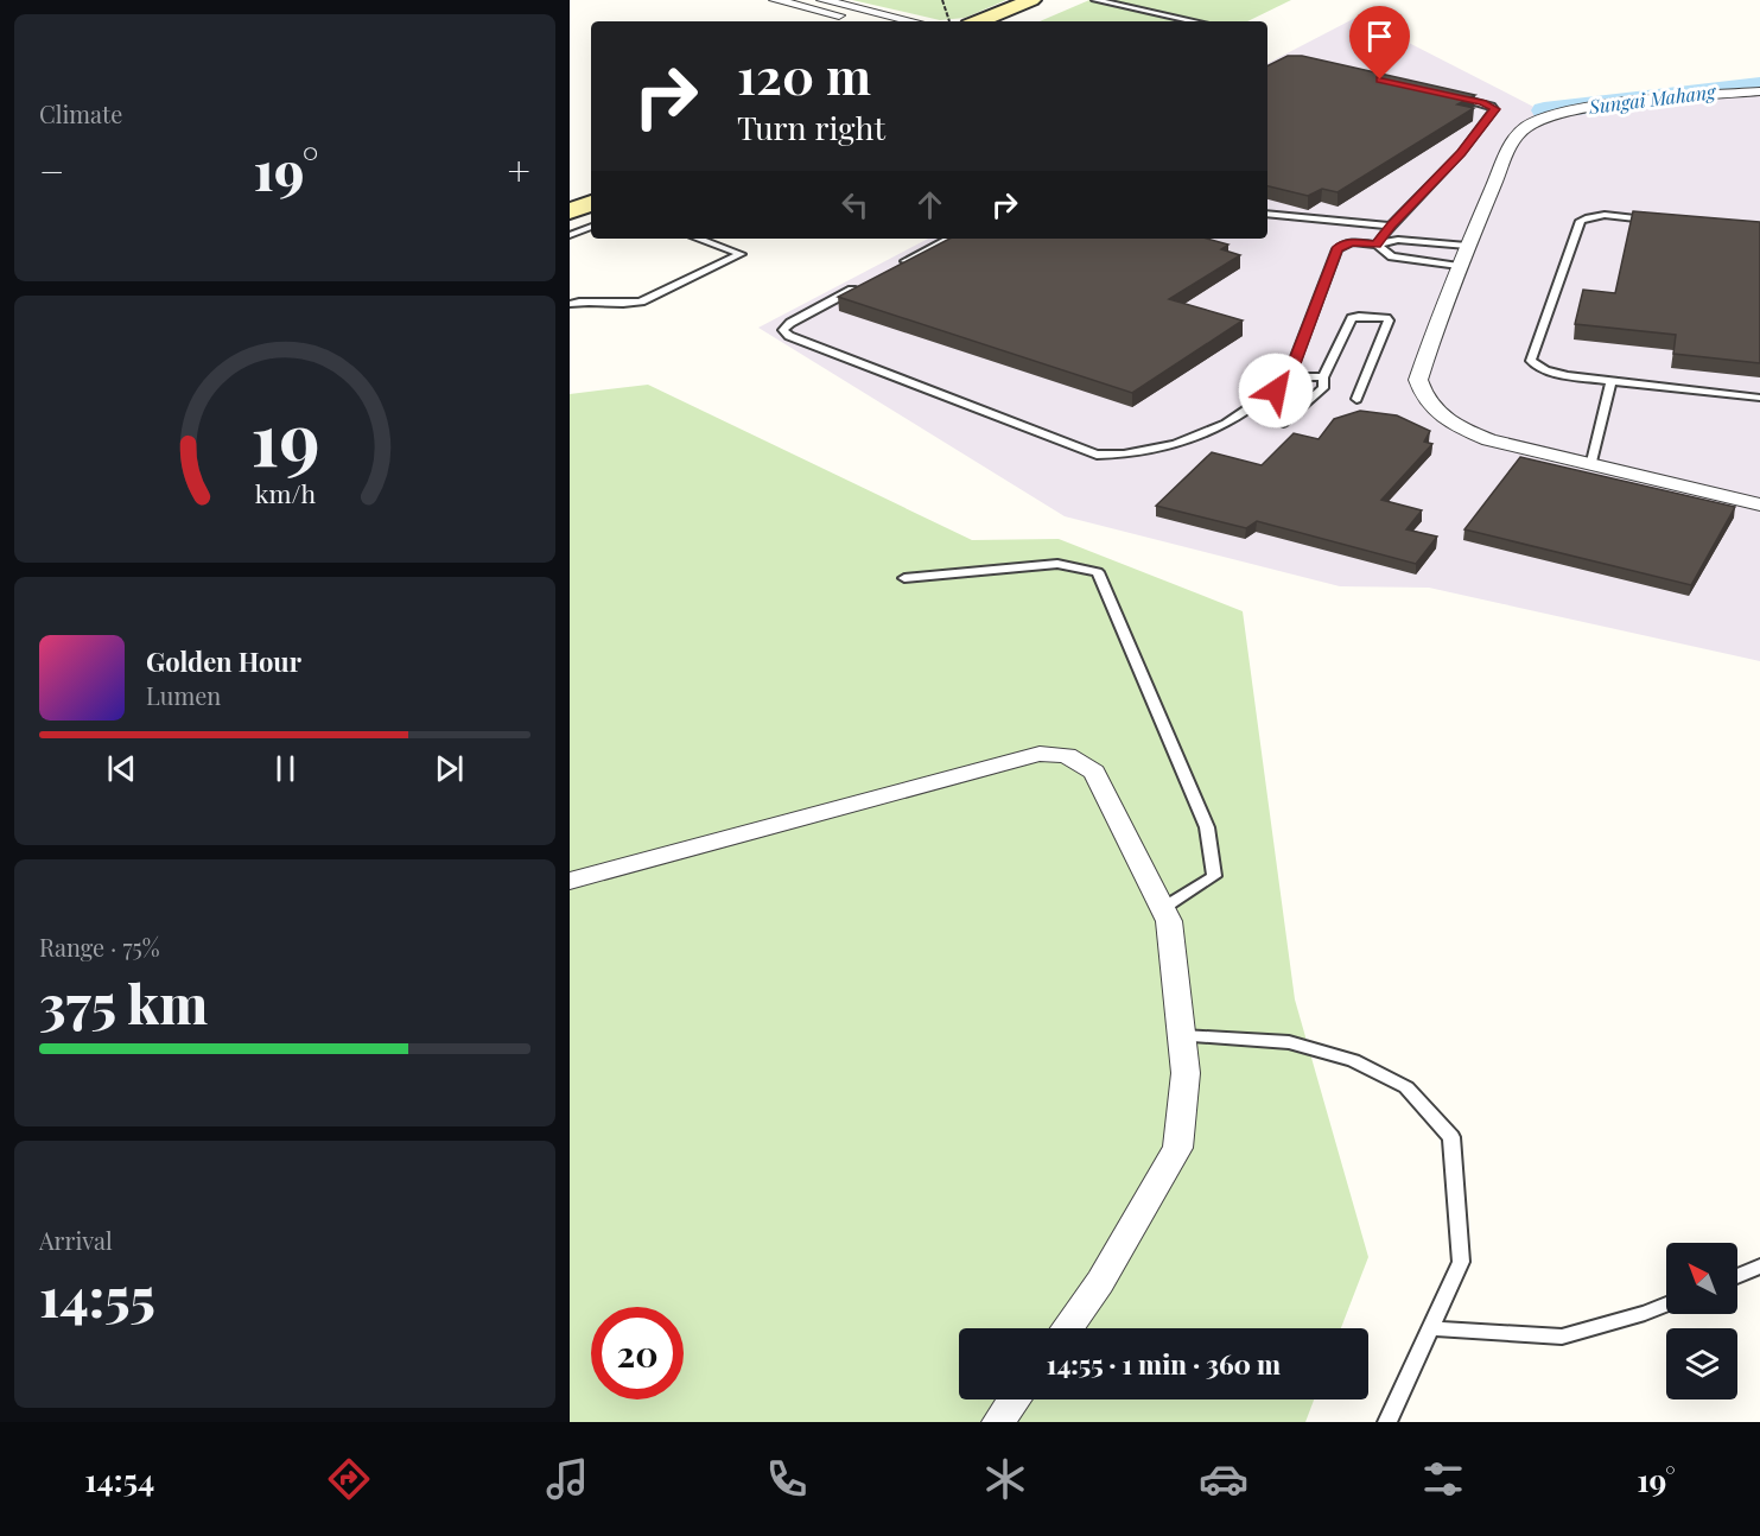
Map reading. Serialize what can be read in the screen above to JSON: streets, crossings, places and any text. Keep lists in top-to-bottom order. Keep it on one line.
{"water":["Sungai Mahang"],"north":"top left","page":{"tile":["Climate",["Range · 75%","375 km"],["Arrival","14:55"]],"turn":["120 m","Turn right"],"heat":["−","19°","+"],"song":["Golden Hour","Lumen"],"limit":"20","trip":"14:55 · 1 min · 360 m","tabs":["14:54","19°"],"gauge":["19","km/h"]}}
